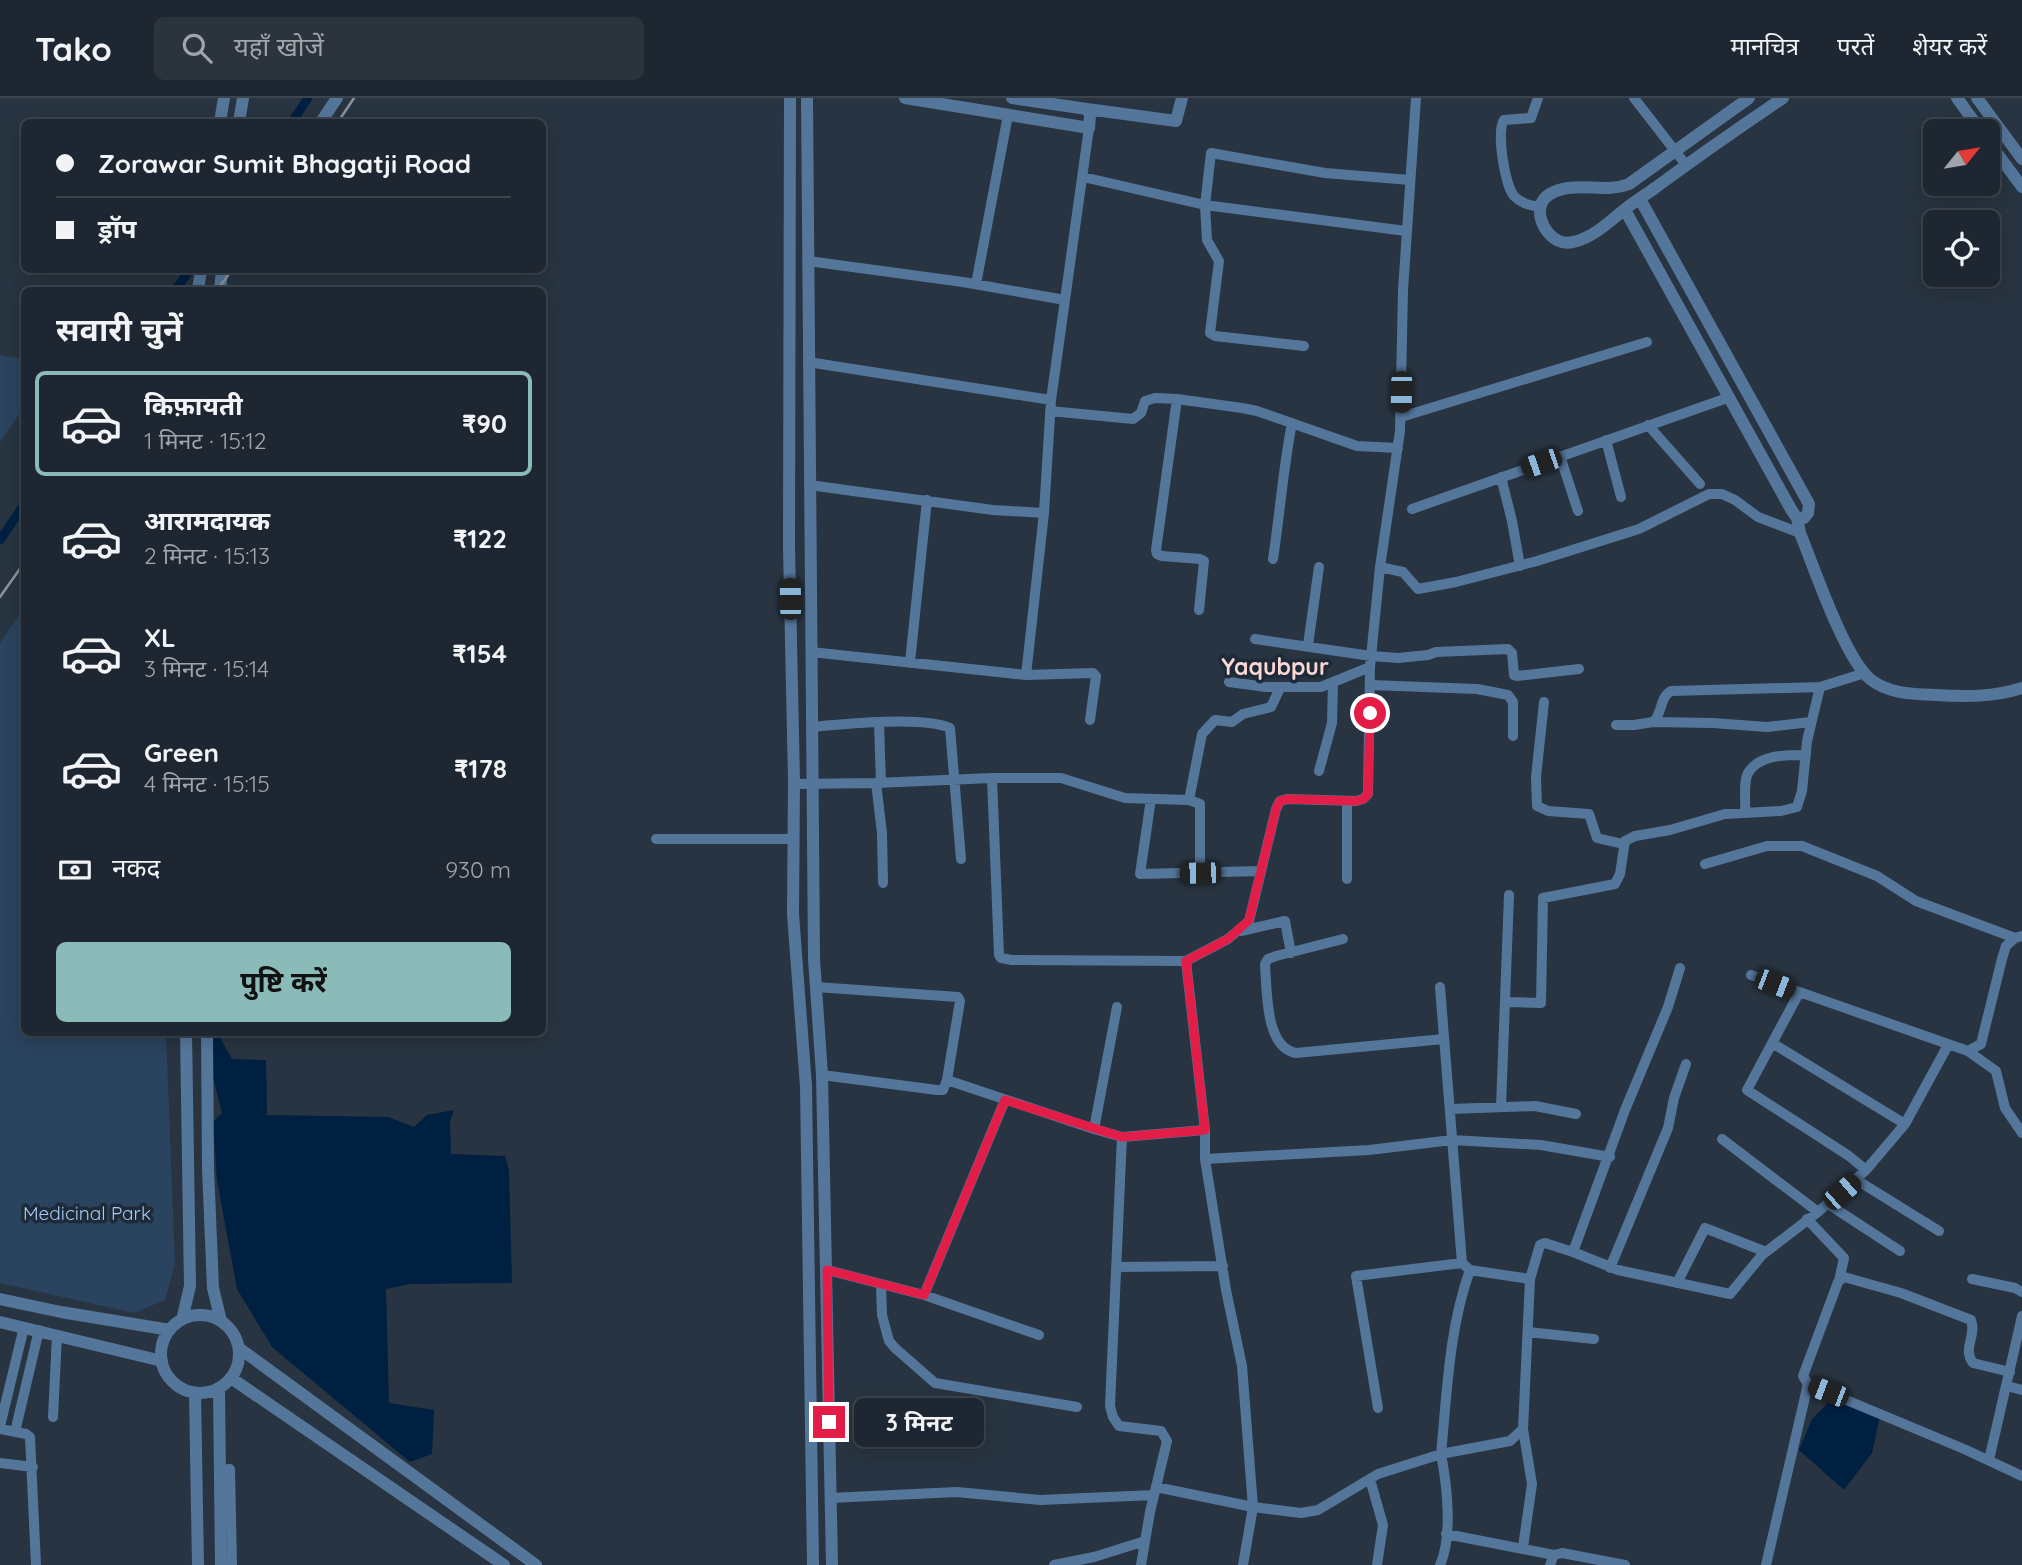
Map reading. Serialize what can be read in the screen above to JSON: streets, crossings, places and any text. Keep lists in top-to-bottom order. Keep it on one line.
{"districts":["Yaqubpur"],"parks":["Medicinal Park"],"north":"top right","page":{"header":"Tako","search":"यहाँ खोजें","nav":["मानचित्र","परतें","शेयर करें"],"banner":["Zorawar Sumit Bhagatji Road","ड्रॉप"],"heading":"सवारी चुनें","list":[{"name":"किफ़ायती","note":"1 मिनट · 15:12","value":"₹90"},{"name":"आरामदायक","note":"2 मिनट · 15:13","value":"₹122"},{"name":"XL","note":"3 मिनट · 15:14","value":"₹154"},{"name":"Green","note":"4 मिनट · 15:15","value":"₹178"}],"pay":["नकद","930 m"],"buttons":"पुष्टि करें","bubble":"3 मिनट"}}
